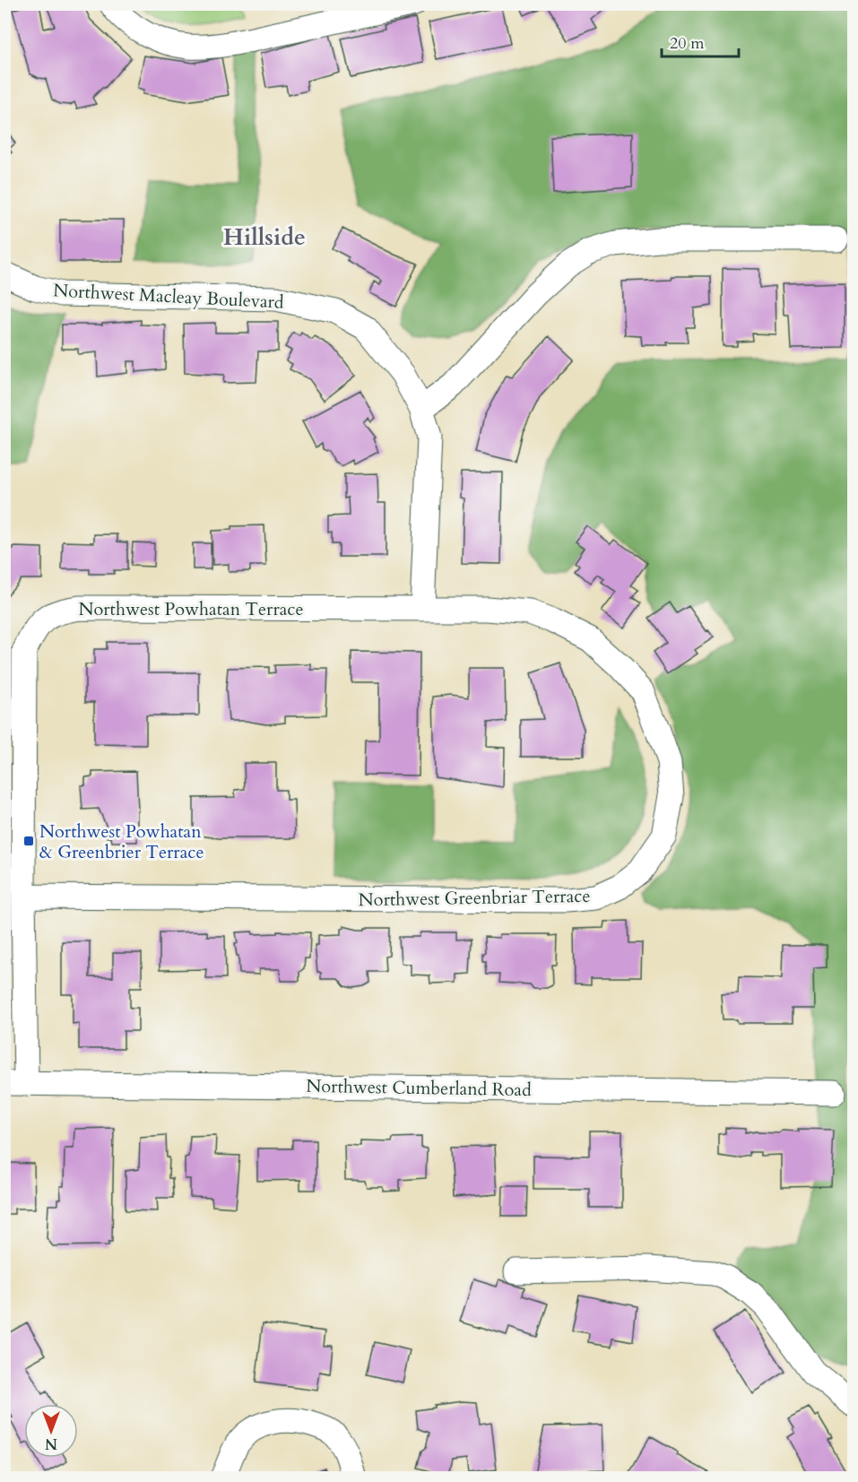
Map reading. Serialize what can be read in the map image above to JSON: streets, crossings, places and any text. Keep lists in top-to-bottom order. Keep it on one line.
{"streets":{"street":["Northwest Macleay Boulevard","Northwest Powhatan Terrace","Northwest Greenbriar Terrace","Northwest Cumberland Road"]},"crossings":[["Northwest Macleay Boulevard","Northwest Powhatan Terrace"],["Northwest Macleay Boulevard","Northwest Greenbriar Terrace"],["Northwest Powhatan Terrace","Northwest Greenbriar Terrace"],["Northwest Powhatan Terrace","Northwest Cumberland Road"]],"districts":["Hillside"],"places":{"transit":["Northwest Powhatan & Greenbrier Terrace"]},"scale_bar":"20 m","north":"bottom"}
